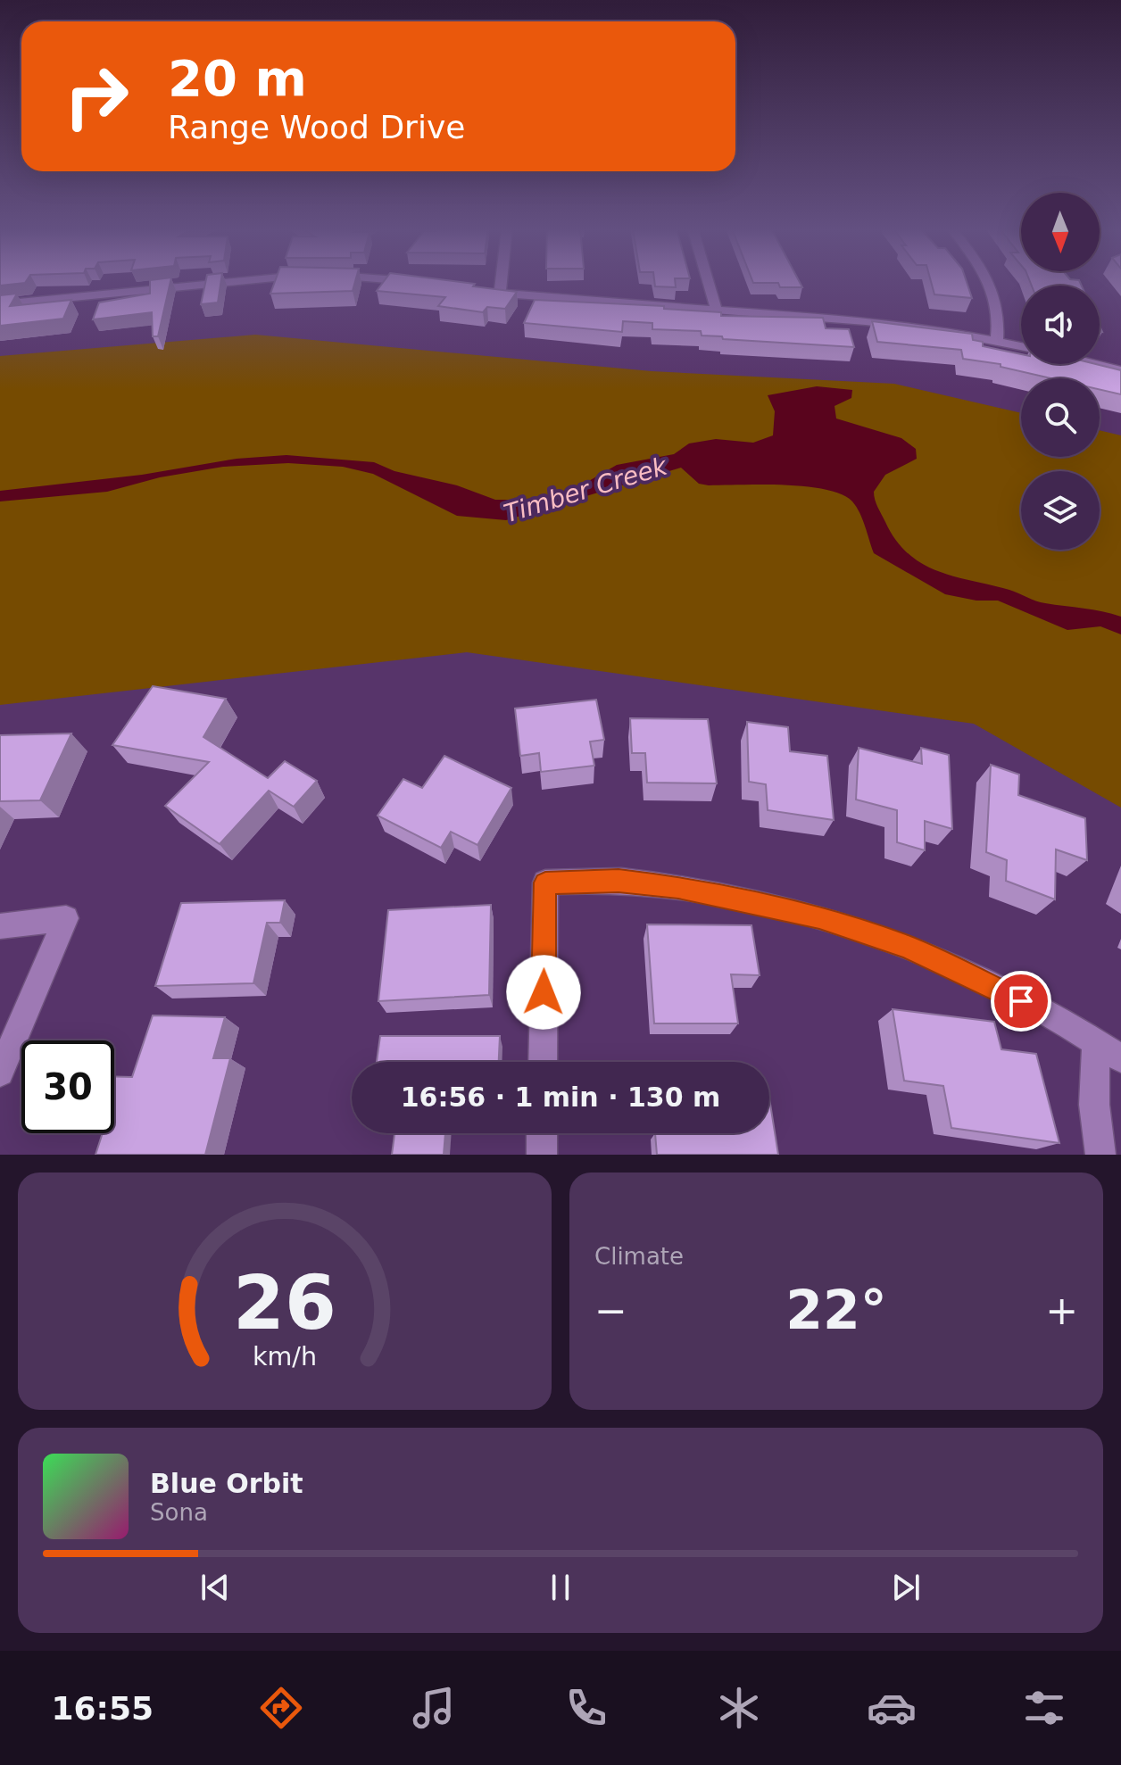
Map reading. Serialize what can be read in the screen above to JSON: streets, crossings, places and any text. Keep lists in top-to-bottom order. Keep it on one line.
{"water":["Timber Creek"],"north":"bottom","page":{"turn":["20 m","Range Wood Drive"],"limit":"30","trip":"16:56 · 1 min · 130 m","tile":"Climate","heat":["−","22°","+"],"song":["Blue Orbit","Sona"],"tabs":"16:55","gauge":["26","km/h"]}}
